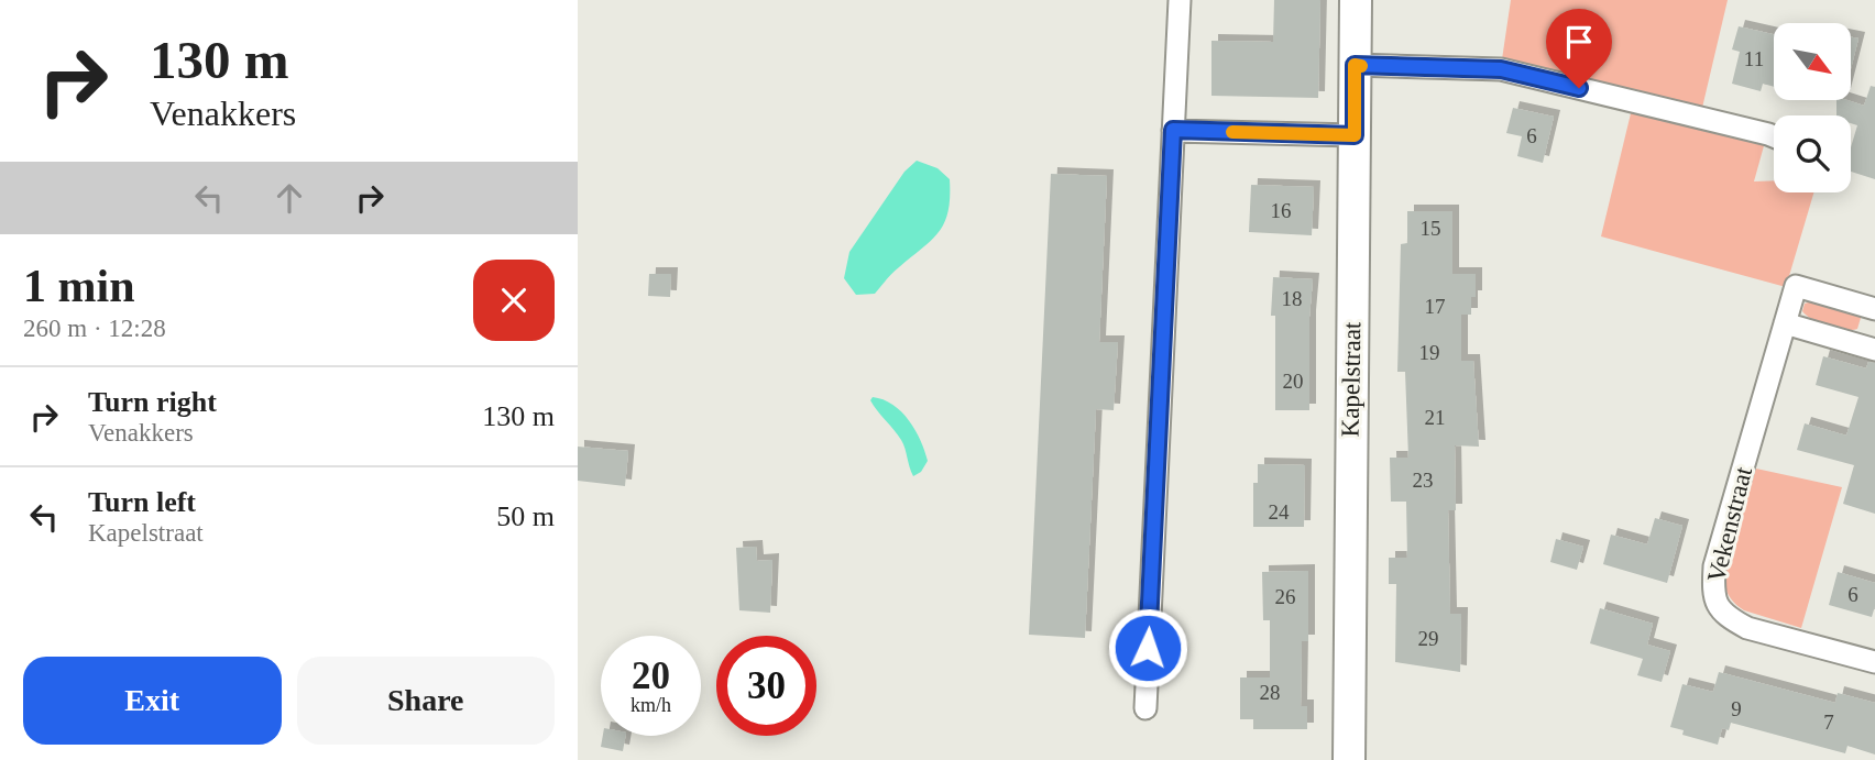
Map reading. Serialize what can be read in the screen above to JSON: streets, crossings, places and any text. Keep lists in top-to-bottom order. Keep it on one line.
{"streets":{"main road":["Kapelstraat"],"street":["Vekenstraat"]},"house_numbers":["11","6","16","15","18","17","19","20","21","23","24","6","26","29","28","9","7"],"north":"bottom right","page":{"turn":["130 m","Venakkers"],"heading":["1 min","260 m · 12:28"],"list":[{"name":"Turn right","note":"Venakkers","value":"130 m"},{"name":"Turn left","note":"Kapelstraat","value":"50 m"}],"speed":"20 km/h","limit":"30","buttons":["Exit","Share"]}}
